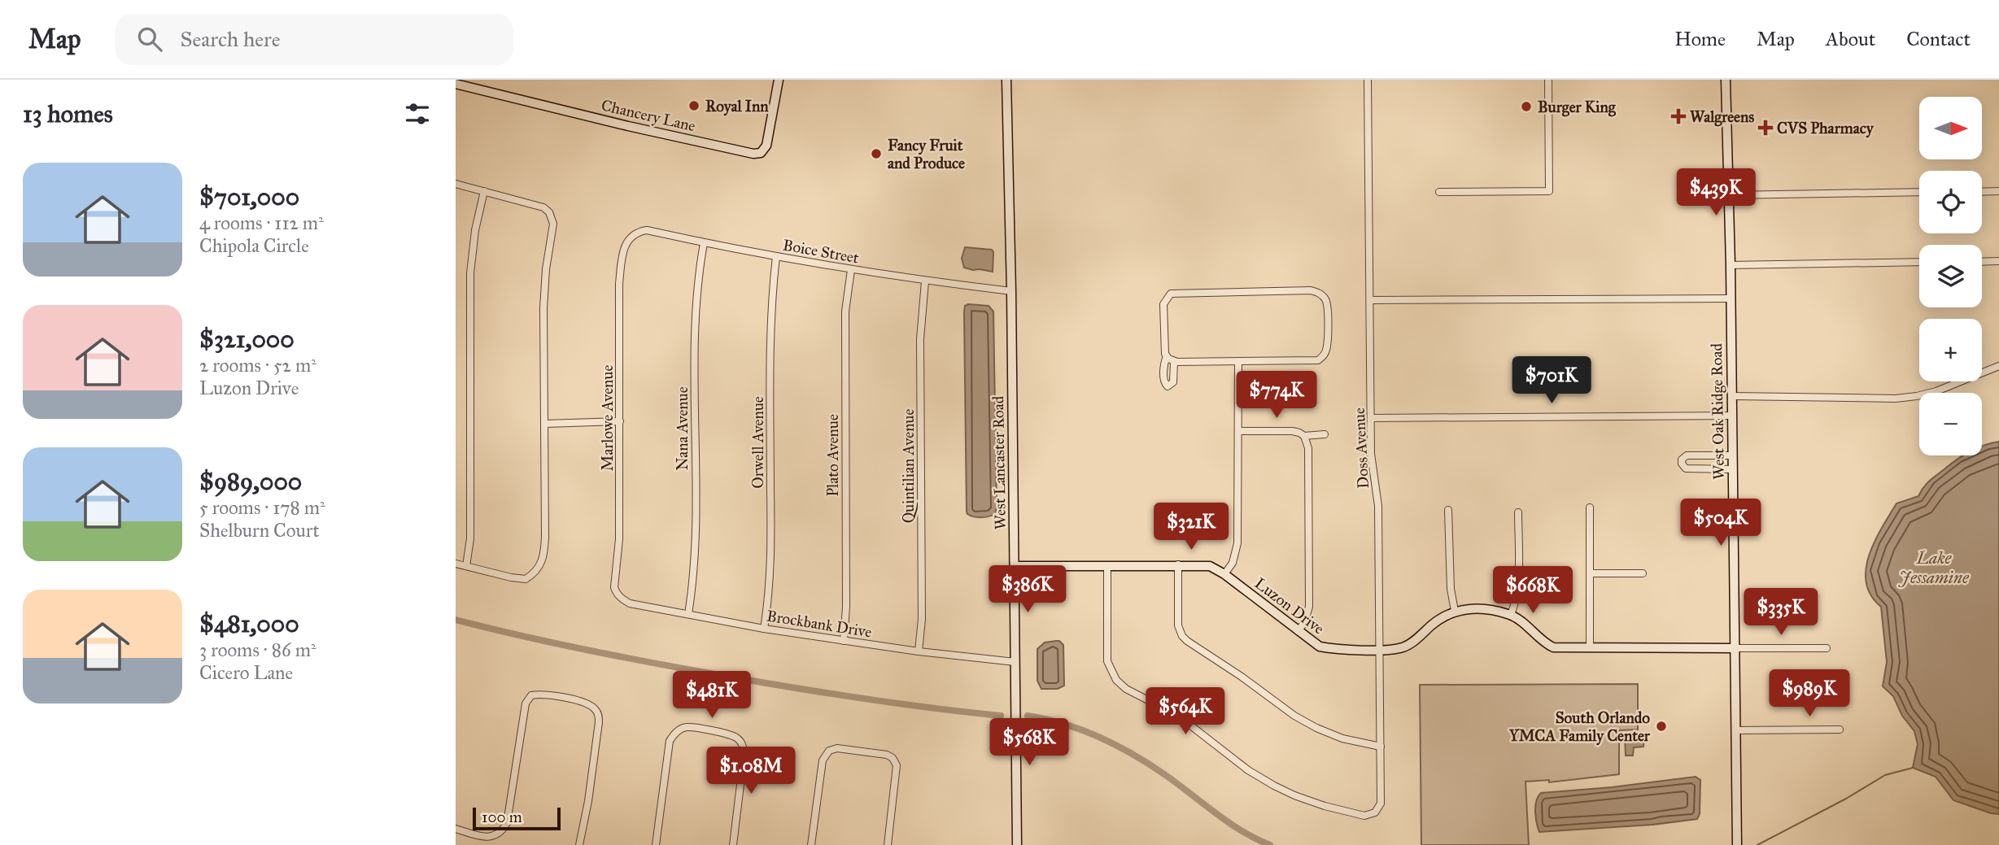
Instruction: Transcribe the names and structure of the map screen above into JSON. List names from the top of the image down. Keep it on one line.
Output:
{"streets":{"street":["Chancery Lane","Boice Street","West Oak Ridge Road","Marlowe Avenue","Nana Avenue","Orwell Avenue","Doss Avenue","Plato Avenue","West Lancaster Road","Quintilian Avenue","Luzon Drive","Brockbank Drive"]},"crossings":[["Boice Street","Marlowe Avenue"],["Boice Street","Nana Avenue"],["Boice Street","Orwell Avenue"],["Boice Street","Plato Avenue"],["Boice Street","West Lancaster Road"],["Boice Street","Quintilian Avenue"],["West Oak Ridge Road","Luzon Drive"],["Marlowe Avenue","Brockbank Drive"],["Nana Avenue","Brockbank Drive"],["Orwell Avenue","Brockbank Drive"],["Doss Avenue","Luzon Drive"],["Plato Avenue","Brockbank Drive"],["West Lancaster Road","Luzon Drive"],["West Lancaster Road","Brockbank Drive"],["Quintilian Avenue","Brockbank Drive"]],"water":["Lake Jessamine"],"places":{"other":["Royal Inn","Burger King","Fancy Fruit and Produce","South Orlando YMCA Family Center"],"health":["Walgreens","CVS Pharmacy"]},"scale_bar":"100 m","north":"right","page":{"header":"Map","search":"Search here","nav":["Home","Map","About","Contact"],"heading":"13 homes","map_buttons":["+","−"],"list":[{"name":"$701,000","note":"4 rooms · 112 m² · Chipola Circle"},{"name":"$321,000","note":"2 rooms · 52 m² · Luzon Drive"},{"name":"$989,000","note":"5 rooms · 178 m² · Shelburn Court"},{"name":"$481,000","note":"3 rooms · 86 m² · Cicero Lane"}],"price":["$439K","$701K","$774K","$504K","$321K","$386K","$668K","$335K","$989K","$481K","$564K","$568K","$1.08M"],"scale":"100 m"}}
